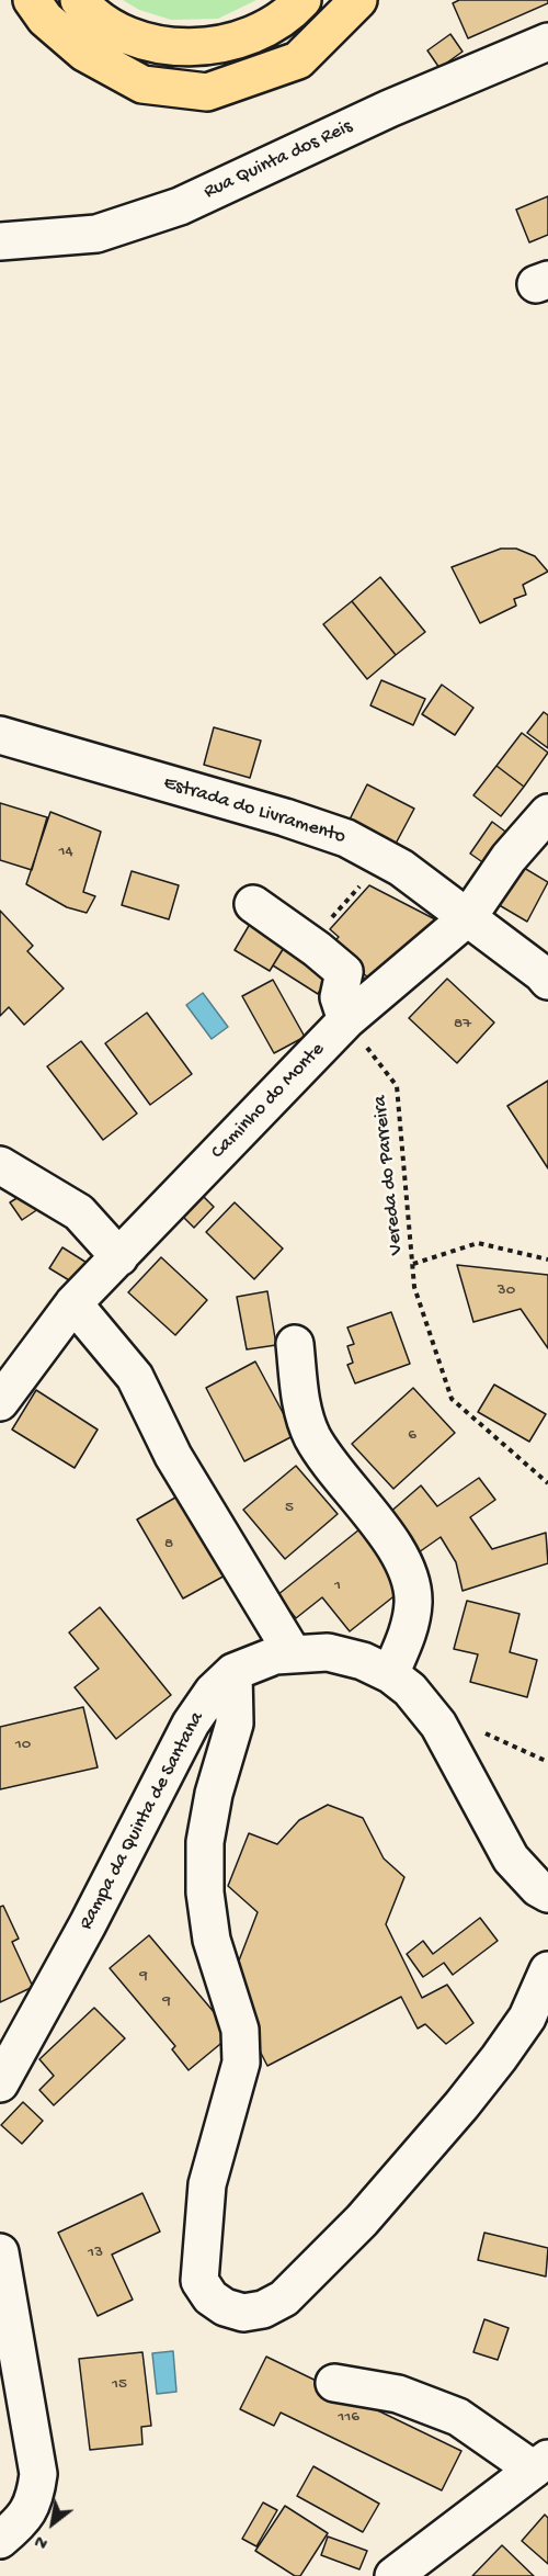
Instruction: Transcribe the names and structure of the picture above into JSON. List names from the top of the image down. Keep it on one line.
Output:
{"streets":{"street":["Rua Quinta dos Reis","Estrada do Livramento","Caminho do Monte","Rampa da Quinta de Santana"],"path":["Vereda do Parreira"]},"crossings":[["Estrada do Livramento","Caminho do Monte"],["Caminho do Monte","Vereda do Parreira"]],"house_numbers":["14","87","30","6","5","8","1","10","9","9","13","15","116"],"north":"bottom left"}
